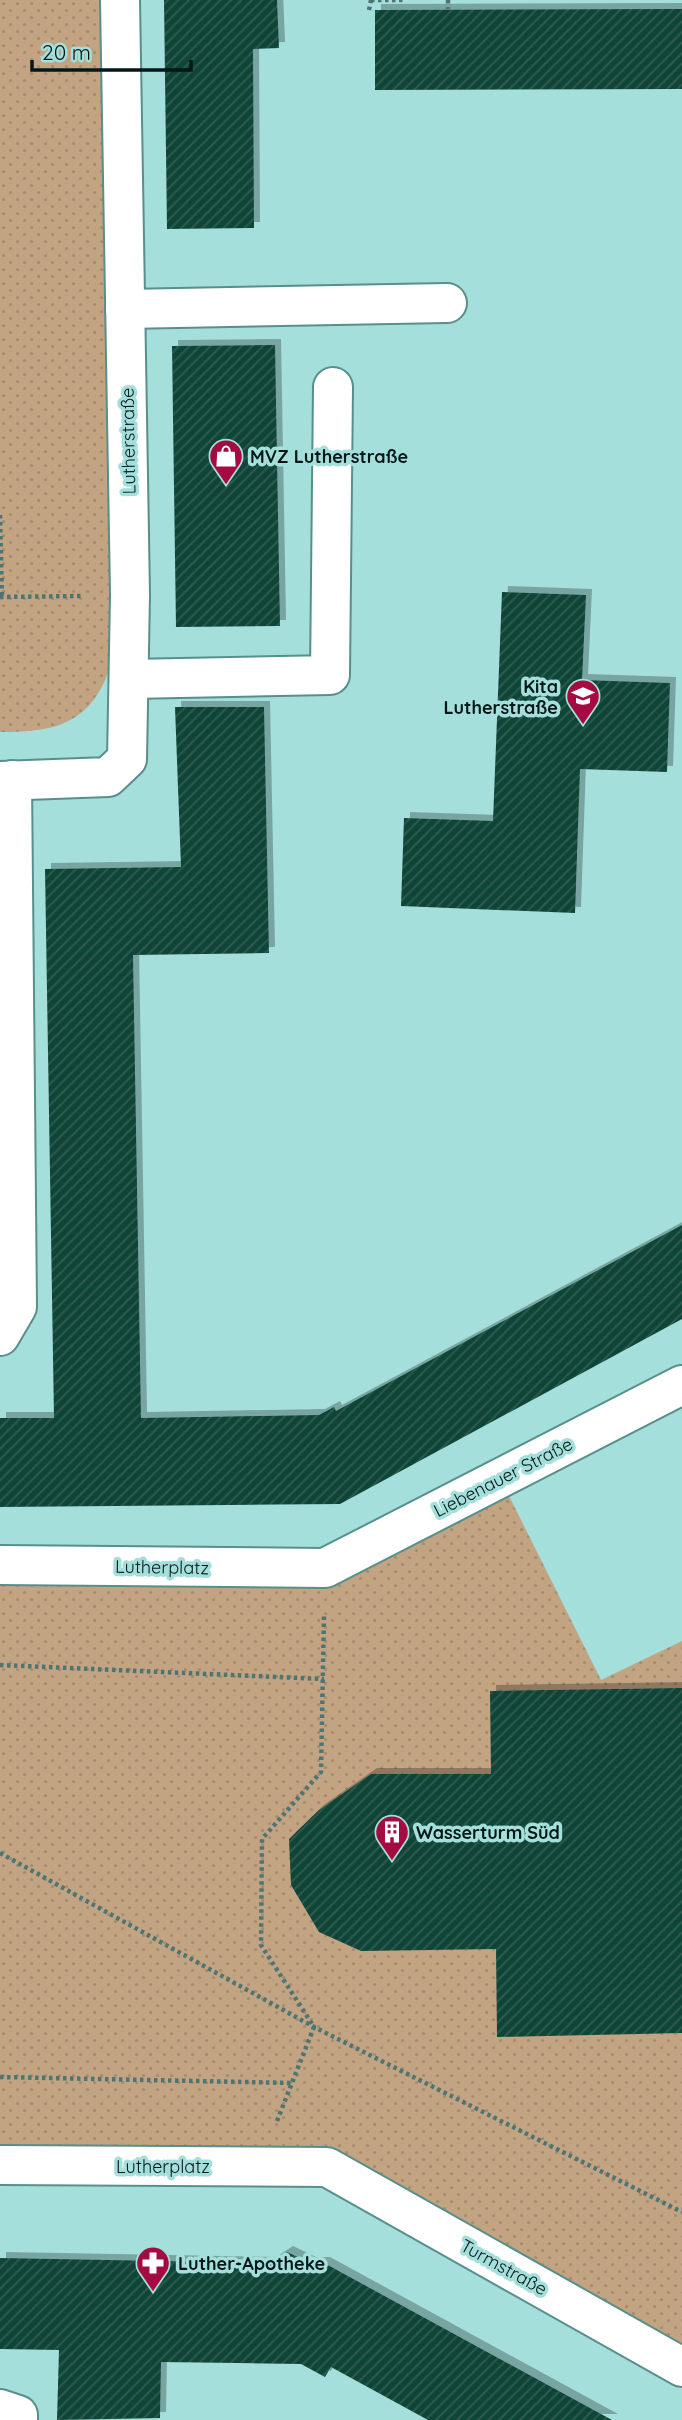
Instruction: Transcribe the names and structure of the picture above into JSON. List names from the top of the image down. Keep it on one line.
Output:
{"streets":{"street":["Lutherstraße","Liebenauer Straße","Lutherplatz","Turmstraße"]},"crossings":[["Liebenauer Straße","Lutherplatz"],["Lutherplatz","Turmstraße"]],"places":{"shop":["MVZ Lutherstraße"],"school or university":["Kita Lutherstraße"],"building":["Wasserturm Süd"],"pharmacy":["Luther-Apotheke"]},"scale_bar":"20 m"}
